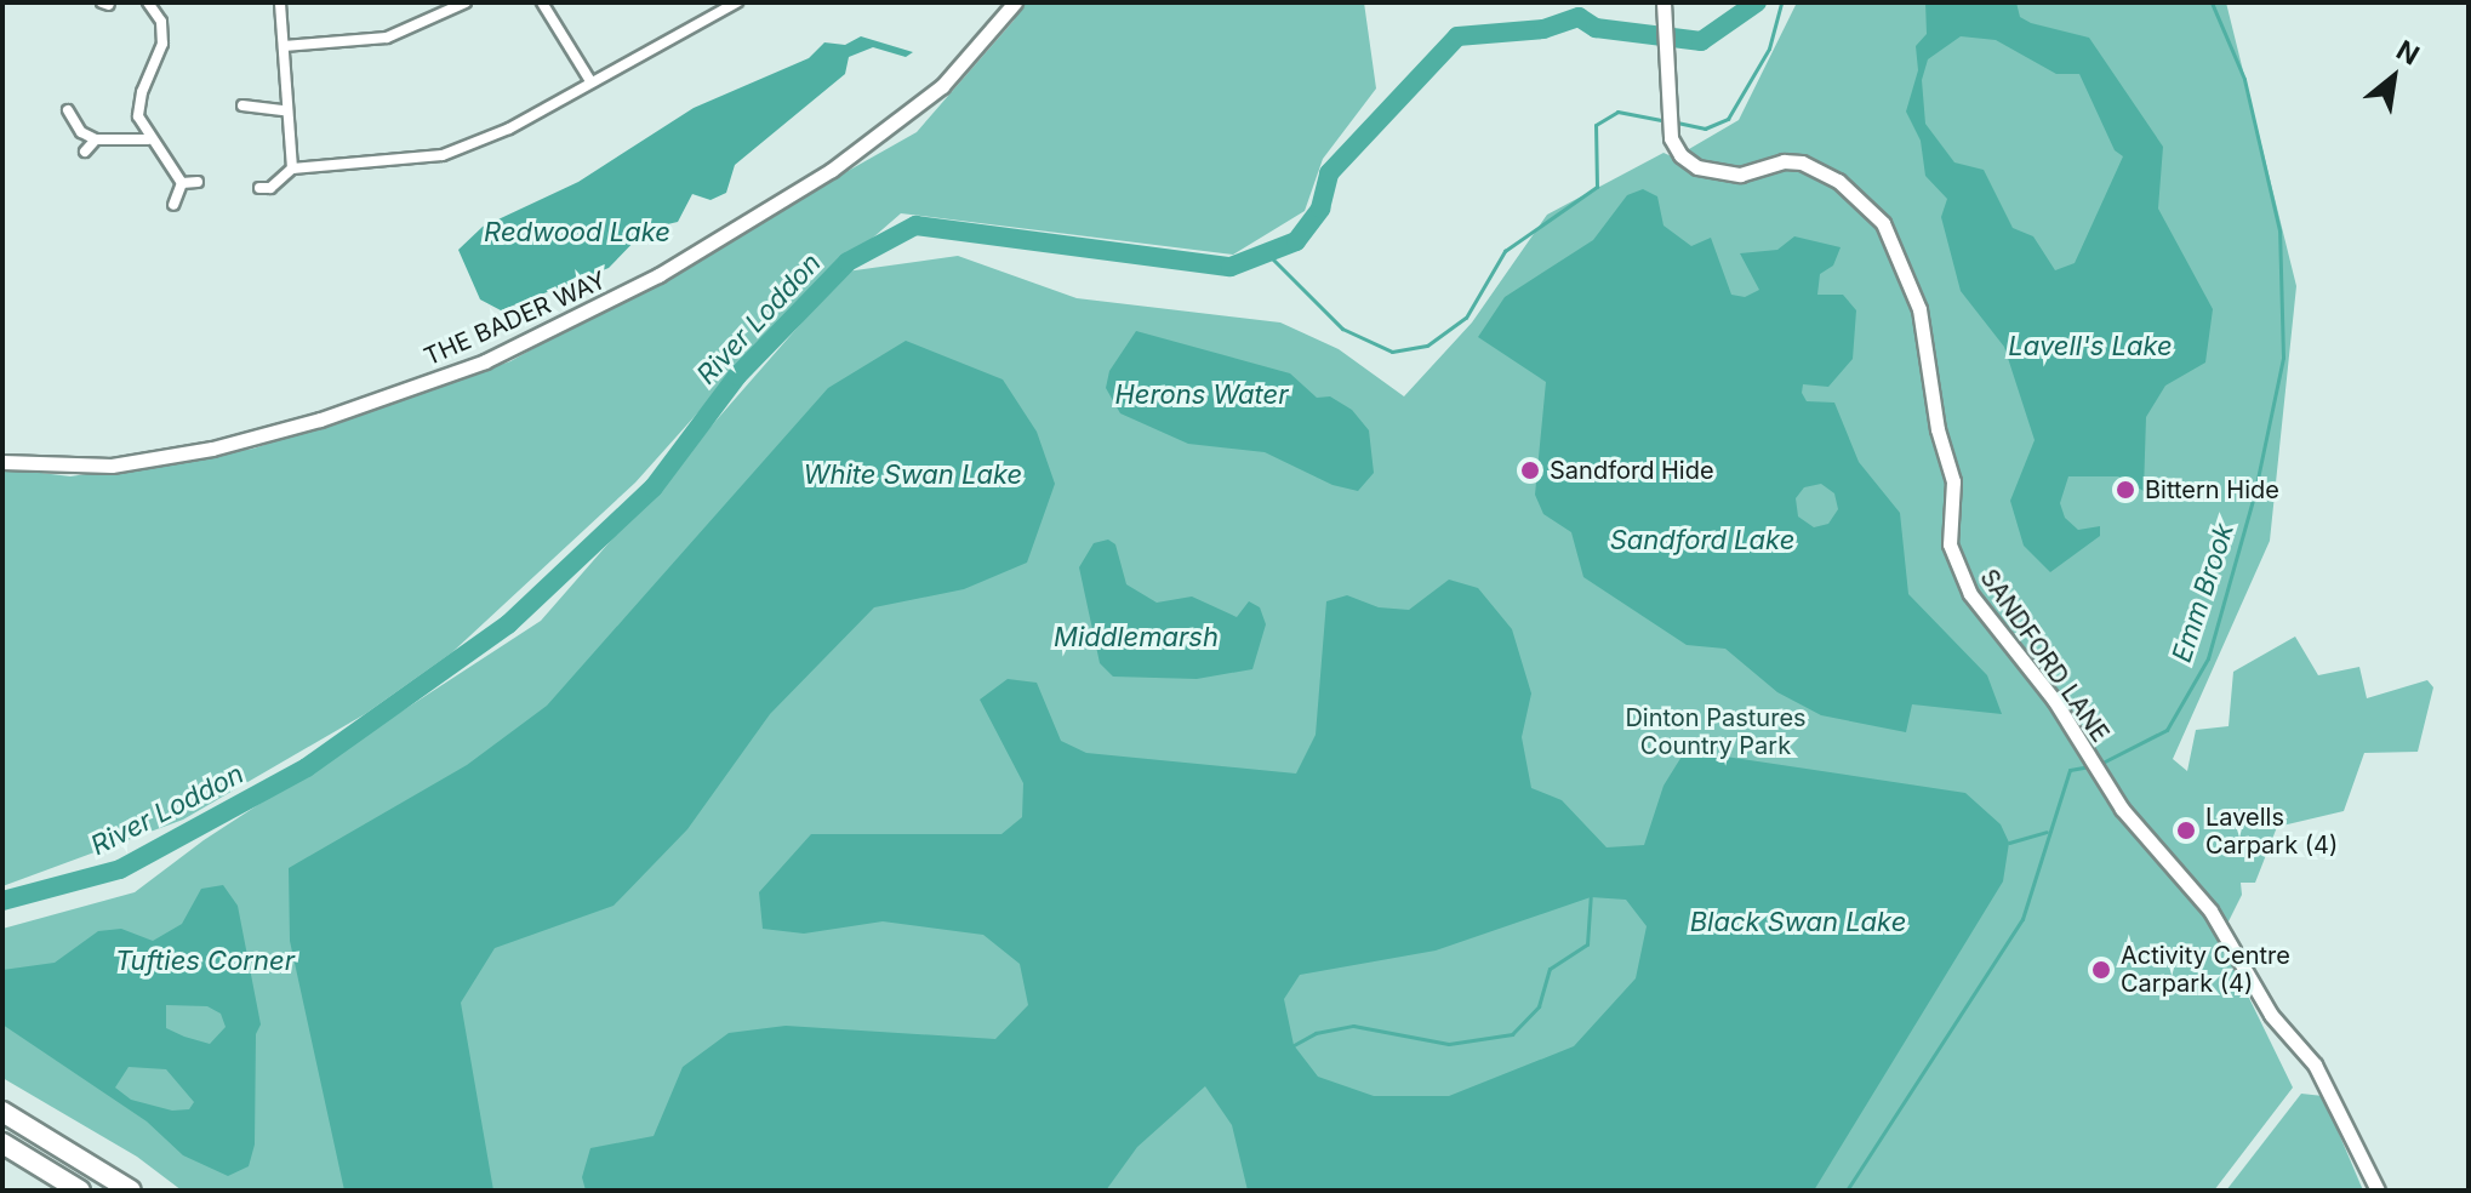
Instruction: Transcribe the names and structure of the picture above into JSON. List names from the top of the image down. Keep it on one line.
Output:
{"streets":{"street":["THE BADER WAY","SANDFORD LANE"]},"water":["Redwood Lake","River Loddon","Lavell's Lake","Herons Water","White Swan Lake","Sandford Lake","Emm Brook","Middlemarsh","Black Swan Lake","Tufties Corner"],"parks":["Dinton Pastures Country Park"],"places":["Sandford Hide","Bittern Hide","Lavells Carpark (4)","Activity Centre Carpark (4)"],"north":"top right"}
